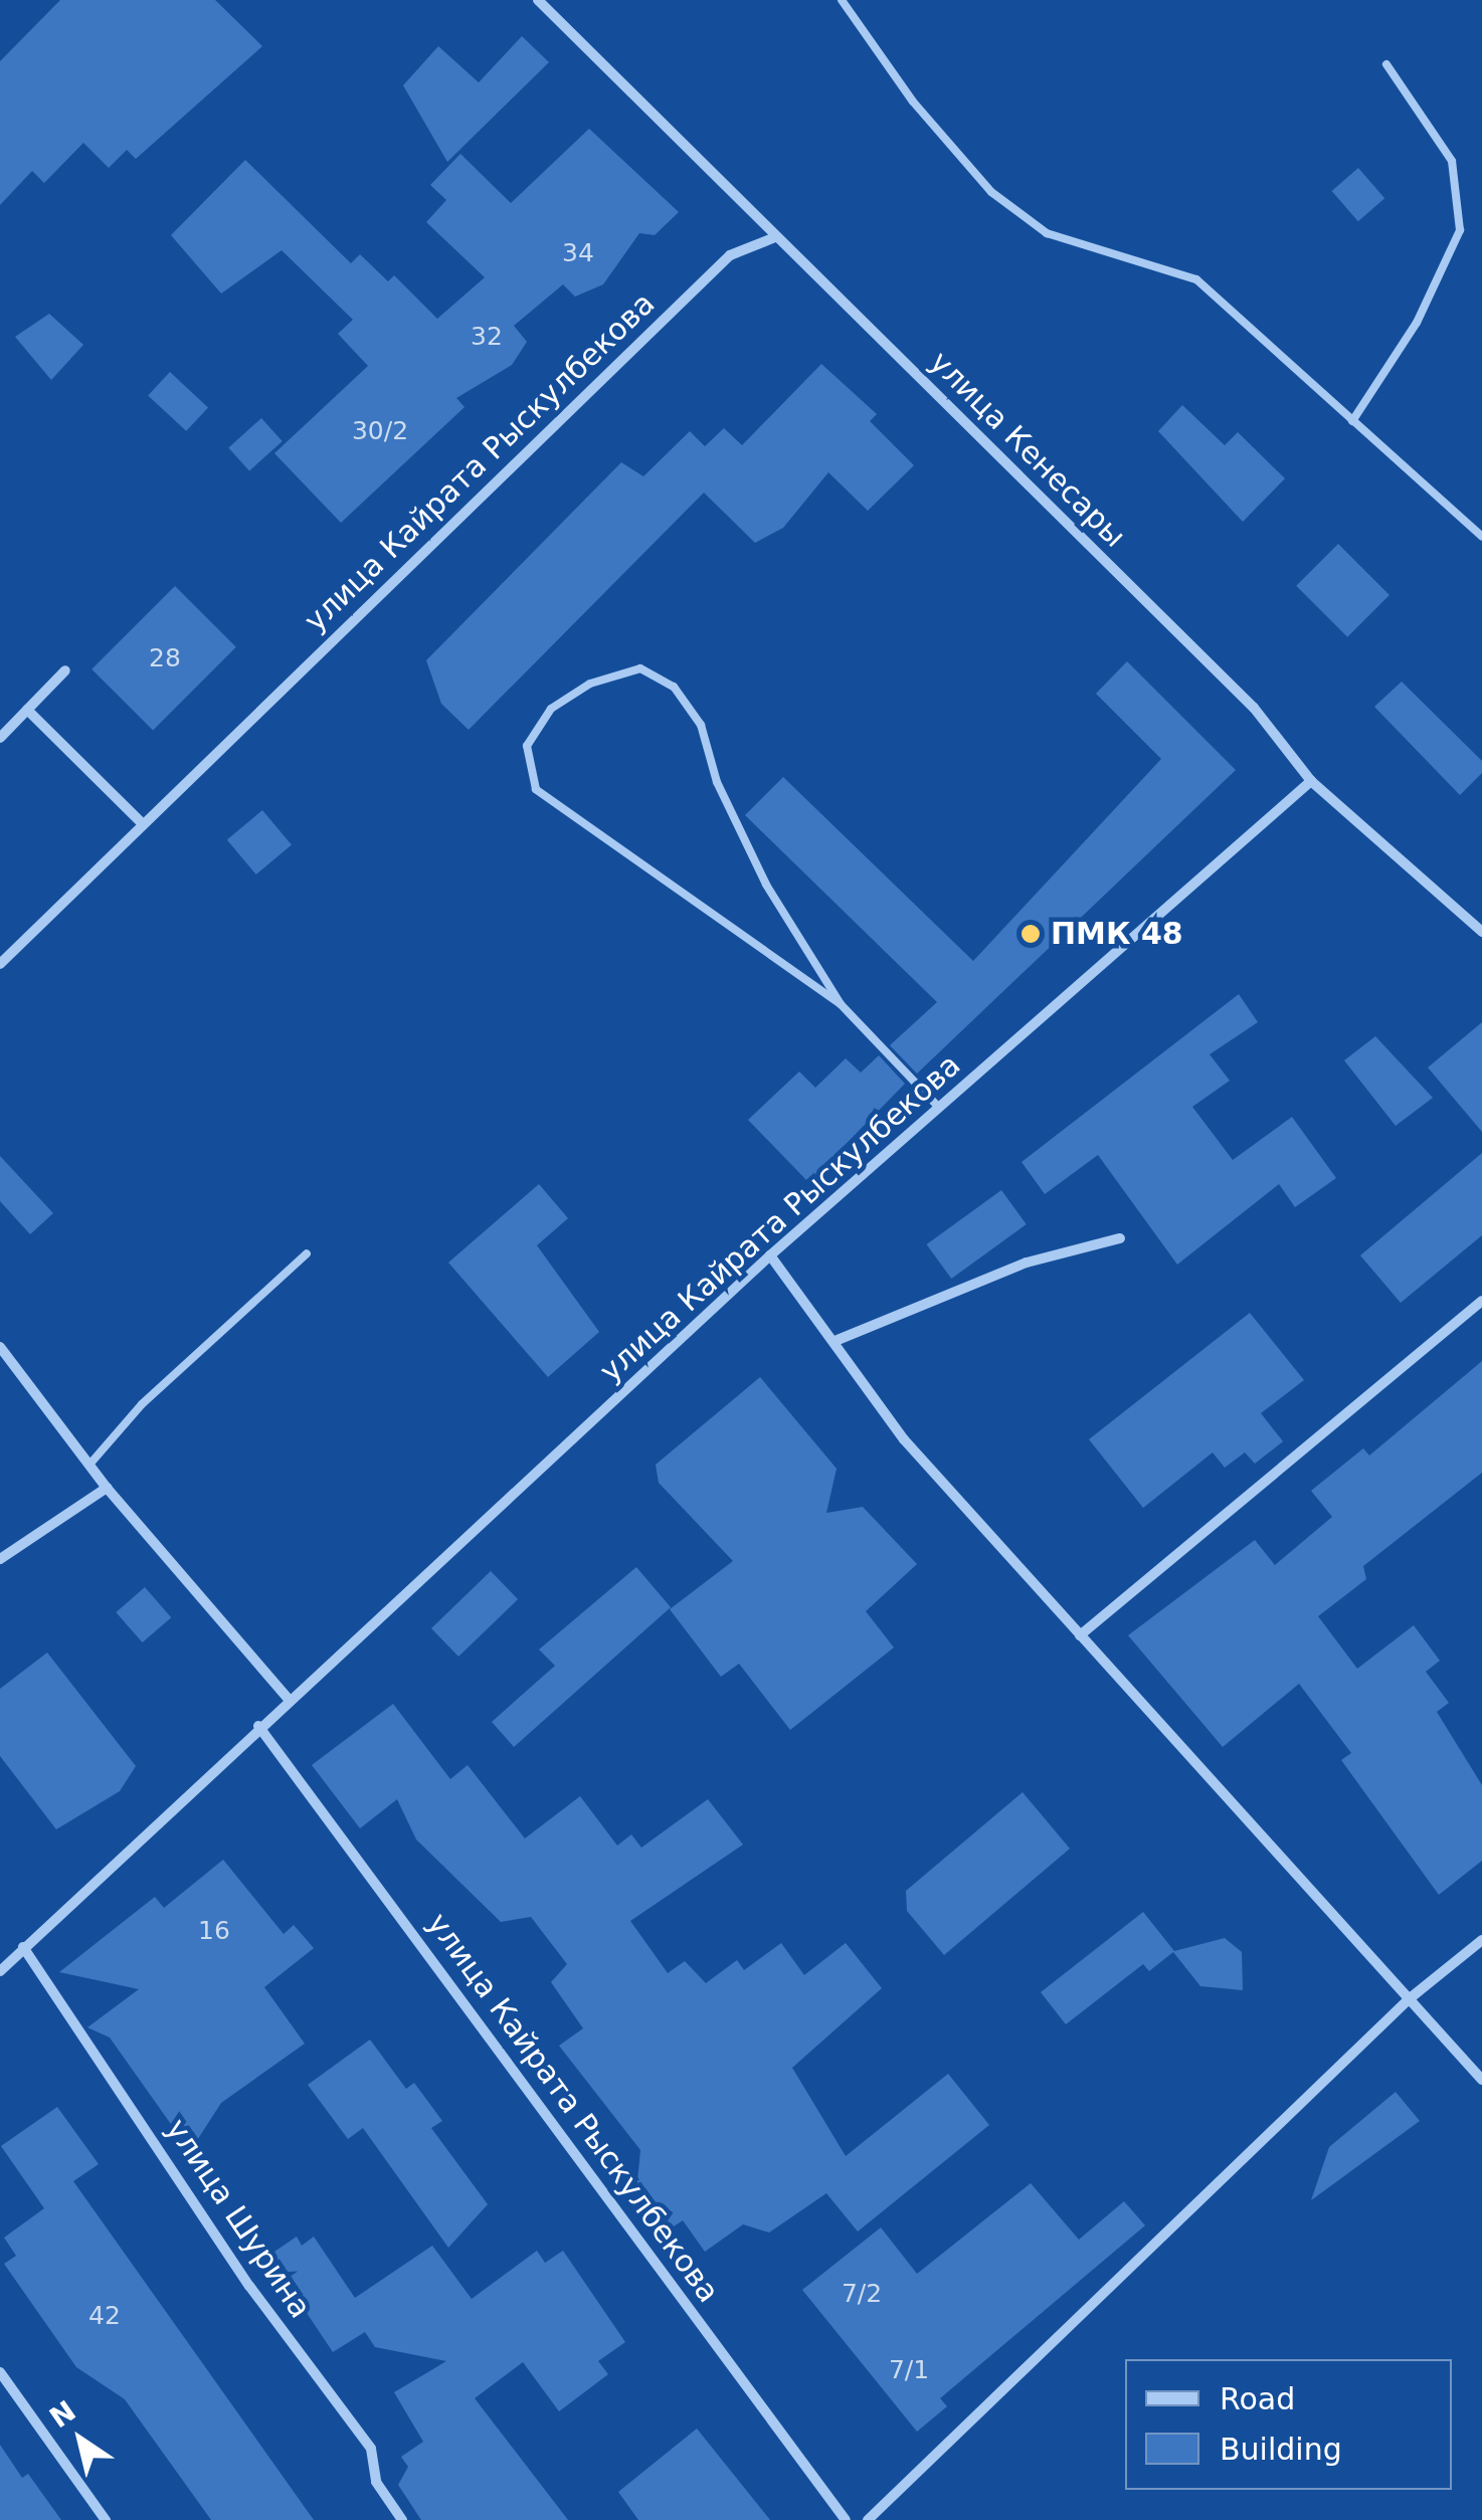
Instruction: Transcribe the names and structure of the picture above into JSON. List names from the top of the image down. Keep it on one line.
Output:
{"streets":{"street":["улица Кенесары","улица Кайрата Рыскулбекова","улица Шурина"]},"crossings":[["улица Кенесары","улица Кайрата Рыскулбекова"],["улица Кайрата Рыскулбекова","улица Шурина"]],"places":["ПМК 48"],"house_numbers":["34","32","30/2","28","16","7/2","42","7/1"],"legend":["Road","Building"],"north":"top left"}
